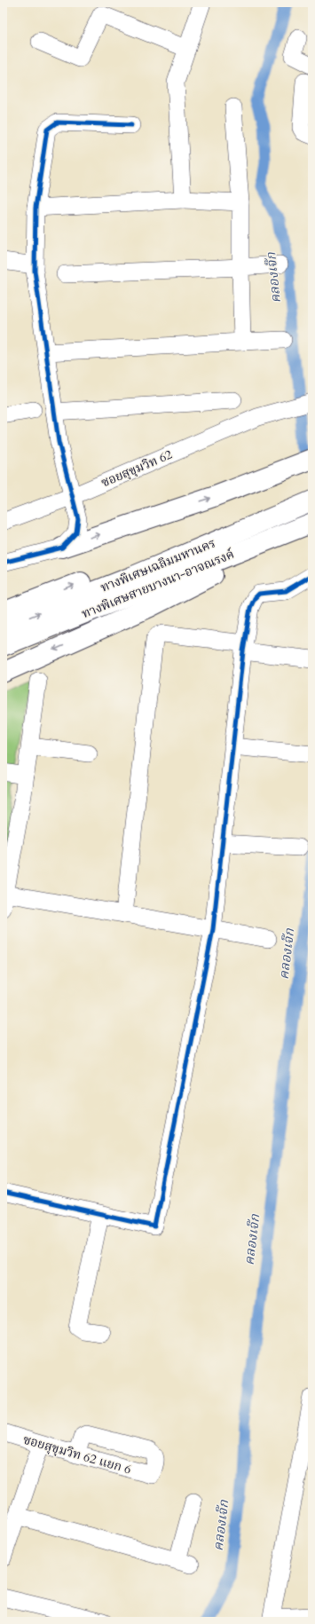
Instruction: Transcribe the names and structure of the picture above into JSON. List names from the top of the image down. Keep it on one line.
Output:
{"streets":{"highway":["ทางพิเศษเฉลิมมหานคร","ทางพิเศษสายบางนา-อาจณรงค์"],"street":["ซอยสุขุมวิท 62","ซอยสุขุมวิท 62 แยก 6"]},"water":["คลองเจ๊ก"]}
